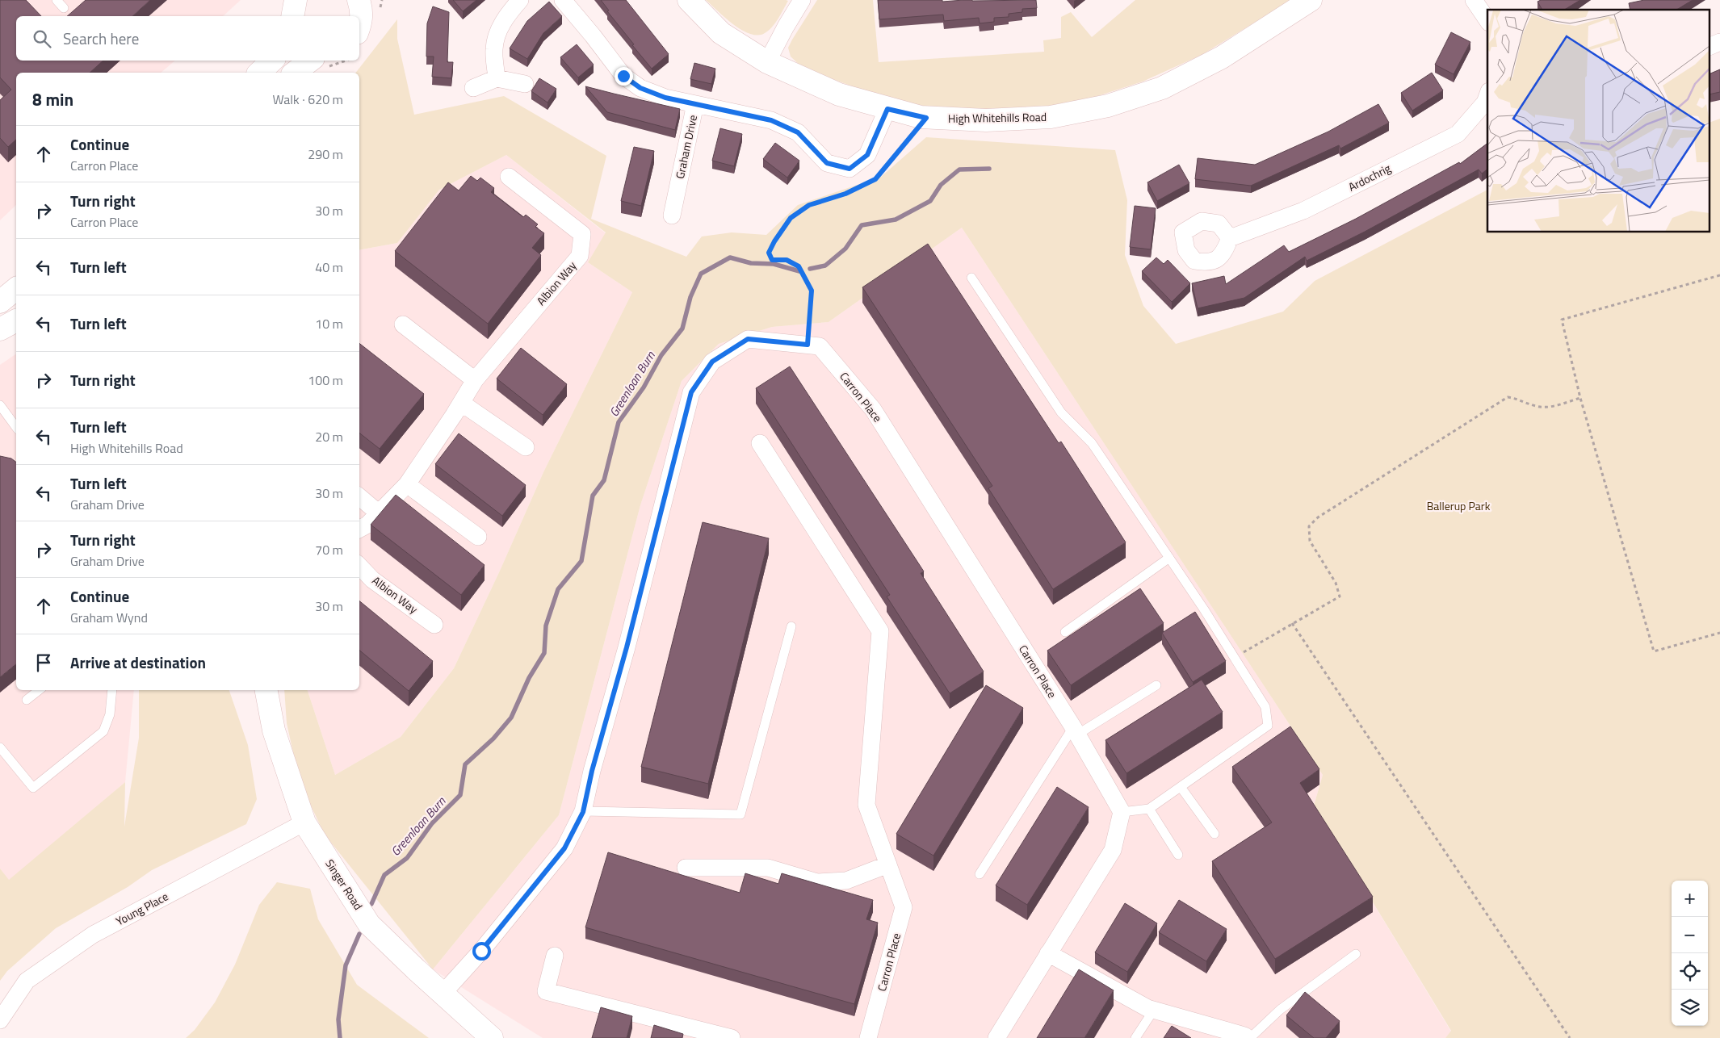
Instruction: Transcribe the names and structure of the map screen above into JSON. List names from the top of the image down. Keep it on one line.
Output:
{"streets":{"street":["High Whitehills Road","Graham Drive","Ardochrig","Albion Way","Carron Place","Singer Road","Young Place"]},"crossings":[["High Whitehills Road","Graham Drive"],["Carron Place","Singer Road"],["Singer Road","Young Place"]],"water":["Greenloan Burn"],"parks":["Ballerup Park"],"page":{"search":"Search here","heading":["8 min","Walk · 620 m"],"list":[["Continue","Carron Place","290 m"],["Turn right","Carron Place","30 m"],["Turn left","40 m"],["Turn left","10 m"],["Turn right","100 m"],["Turn left","High Whitehills Road","20 m"],["Turn left","Graham Drive","30 m"],["Turn right","Graham Drive","70 m"],["Continue","Graham Wynd","30 m"],"Arrive at destination"],"map_buttons":["+","−"]}}
